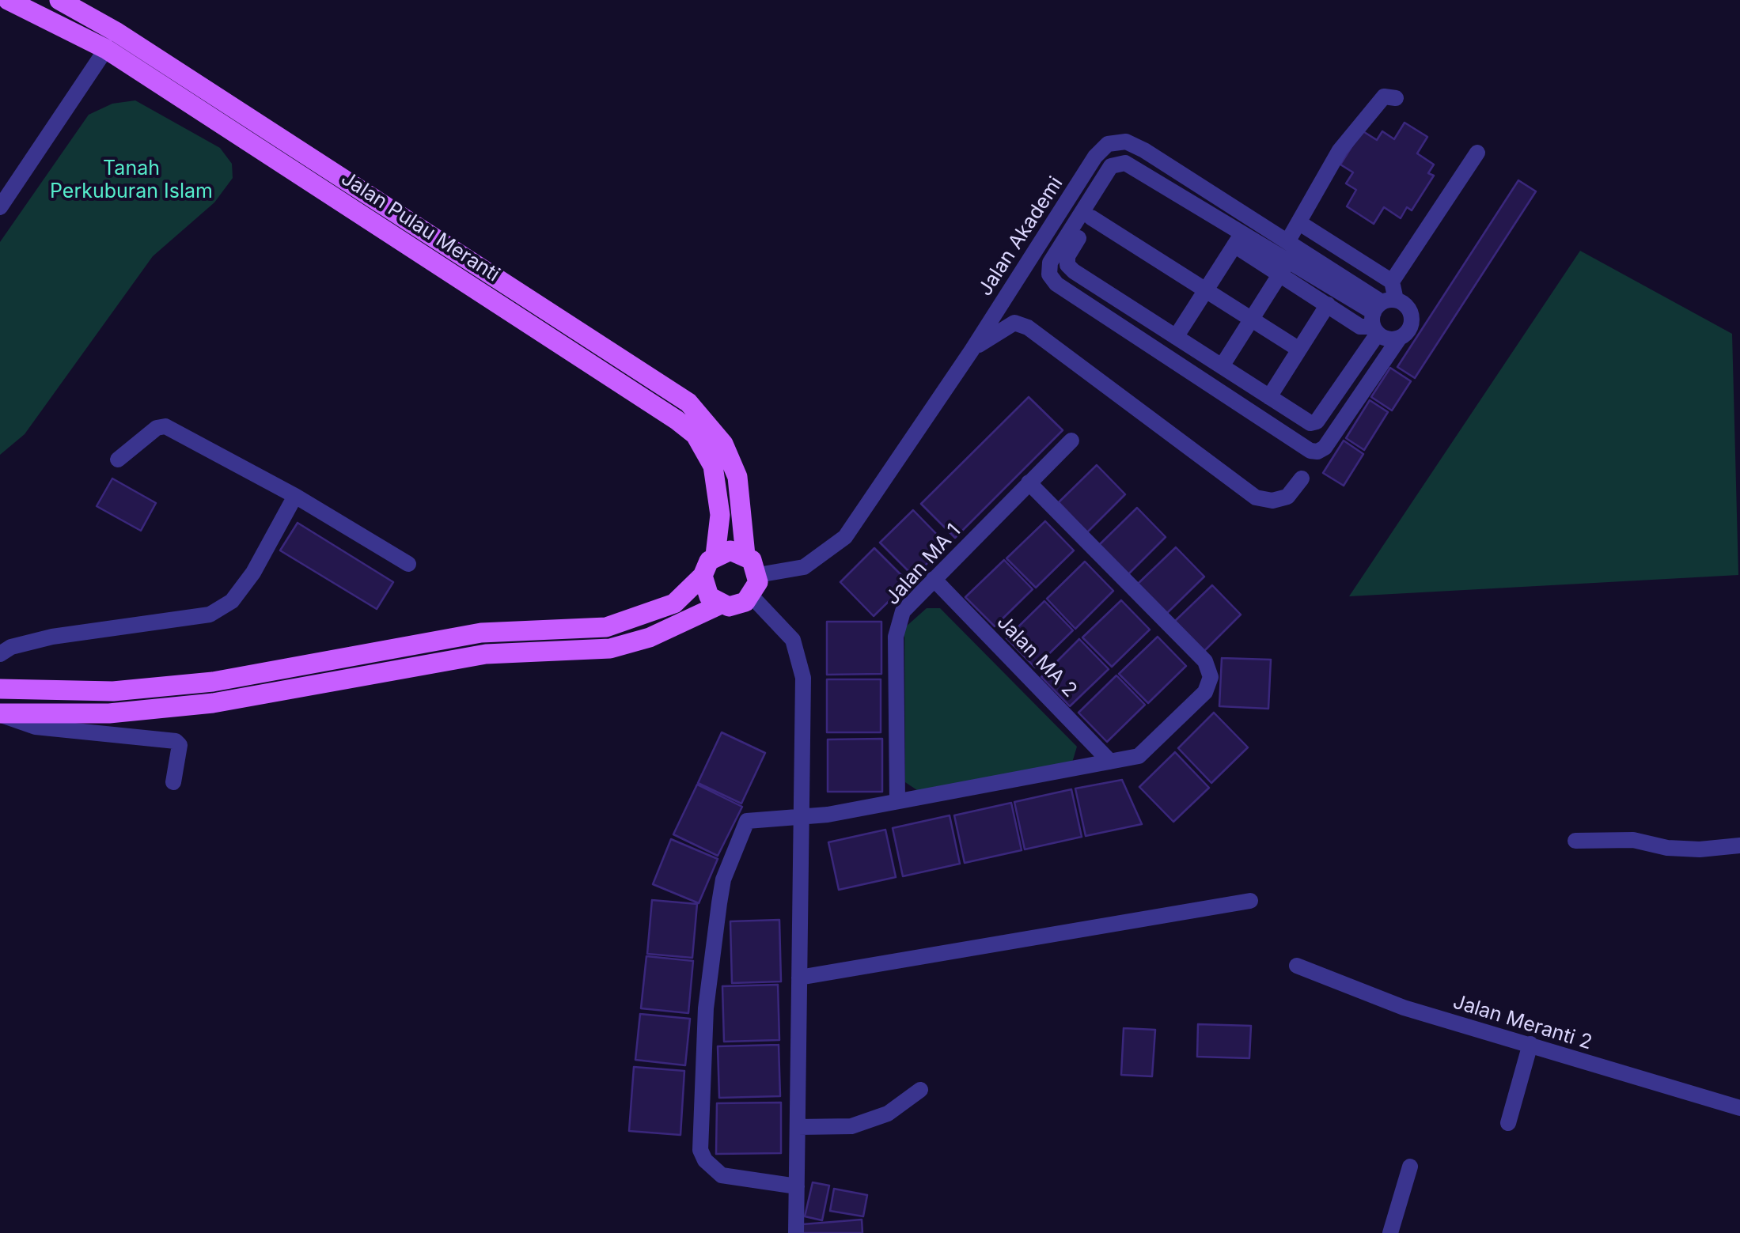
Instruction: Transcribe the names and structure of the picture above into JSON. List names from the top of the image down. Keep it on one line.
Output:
{"streets":{"main road":["Jalan Pulau Meranti"],"street":["Jalan Akademi","Jalan MA 1","Jalan MA 2","Jalan Meranti 2"]},"crossings":[["Jalan Pulau Meranti","Jalan Akademi"],["Jalan MA 1","Jalan MA 2"]],"parks":["Tanah Perkuburan Islam"]}
